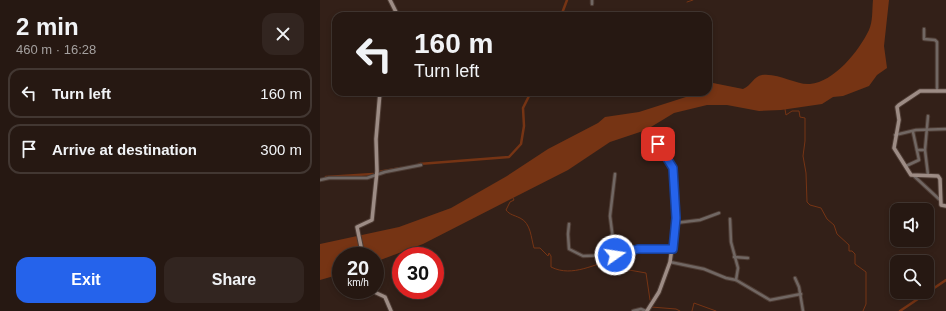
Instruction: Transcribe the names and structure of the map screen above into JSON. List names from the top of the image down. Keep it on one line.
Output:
{"page":{"heading":["2 min","460 m · 16:28"],"turn":["160 m","Turn left"],"list":[{"name":"Turn left","value":"160 m"},{"name":"Arrive at destination","value":"300 m"}],"speed":"20 km/h","limit":"30","buttons":["Exit","Share"]}}
